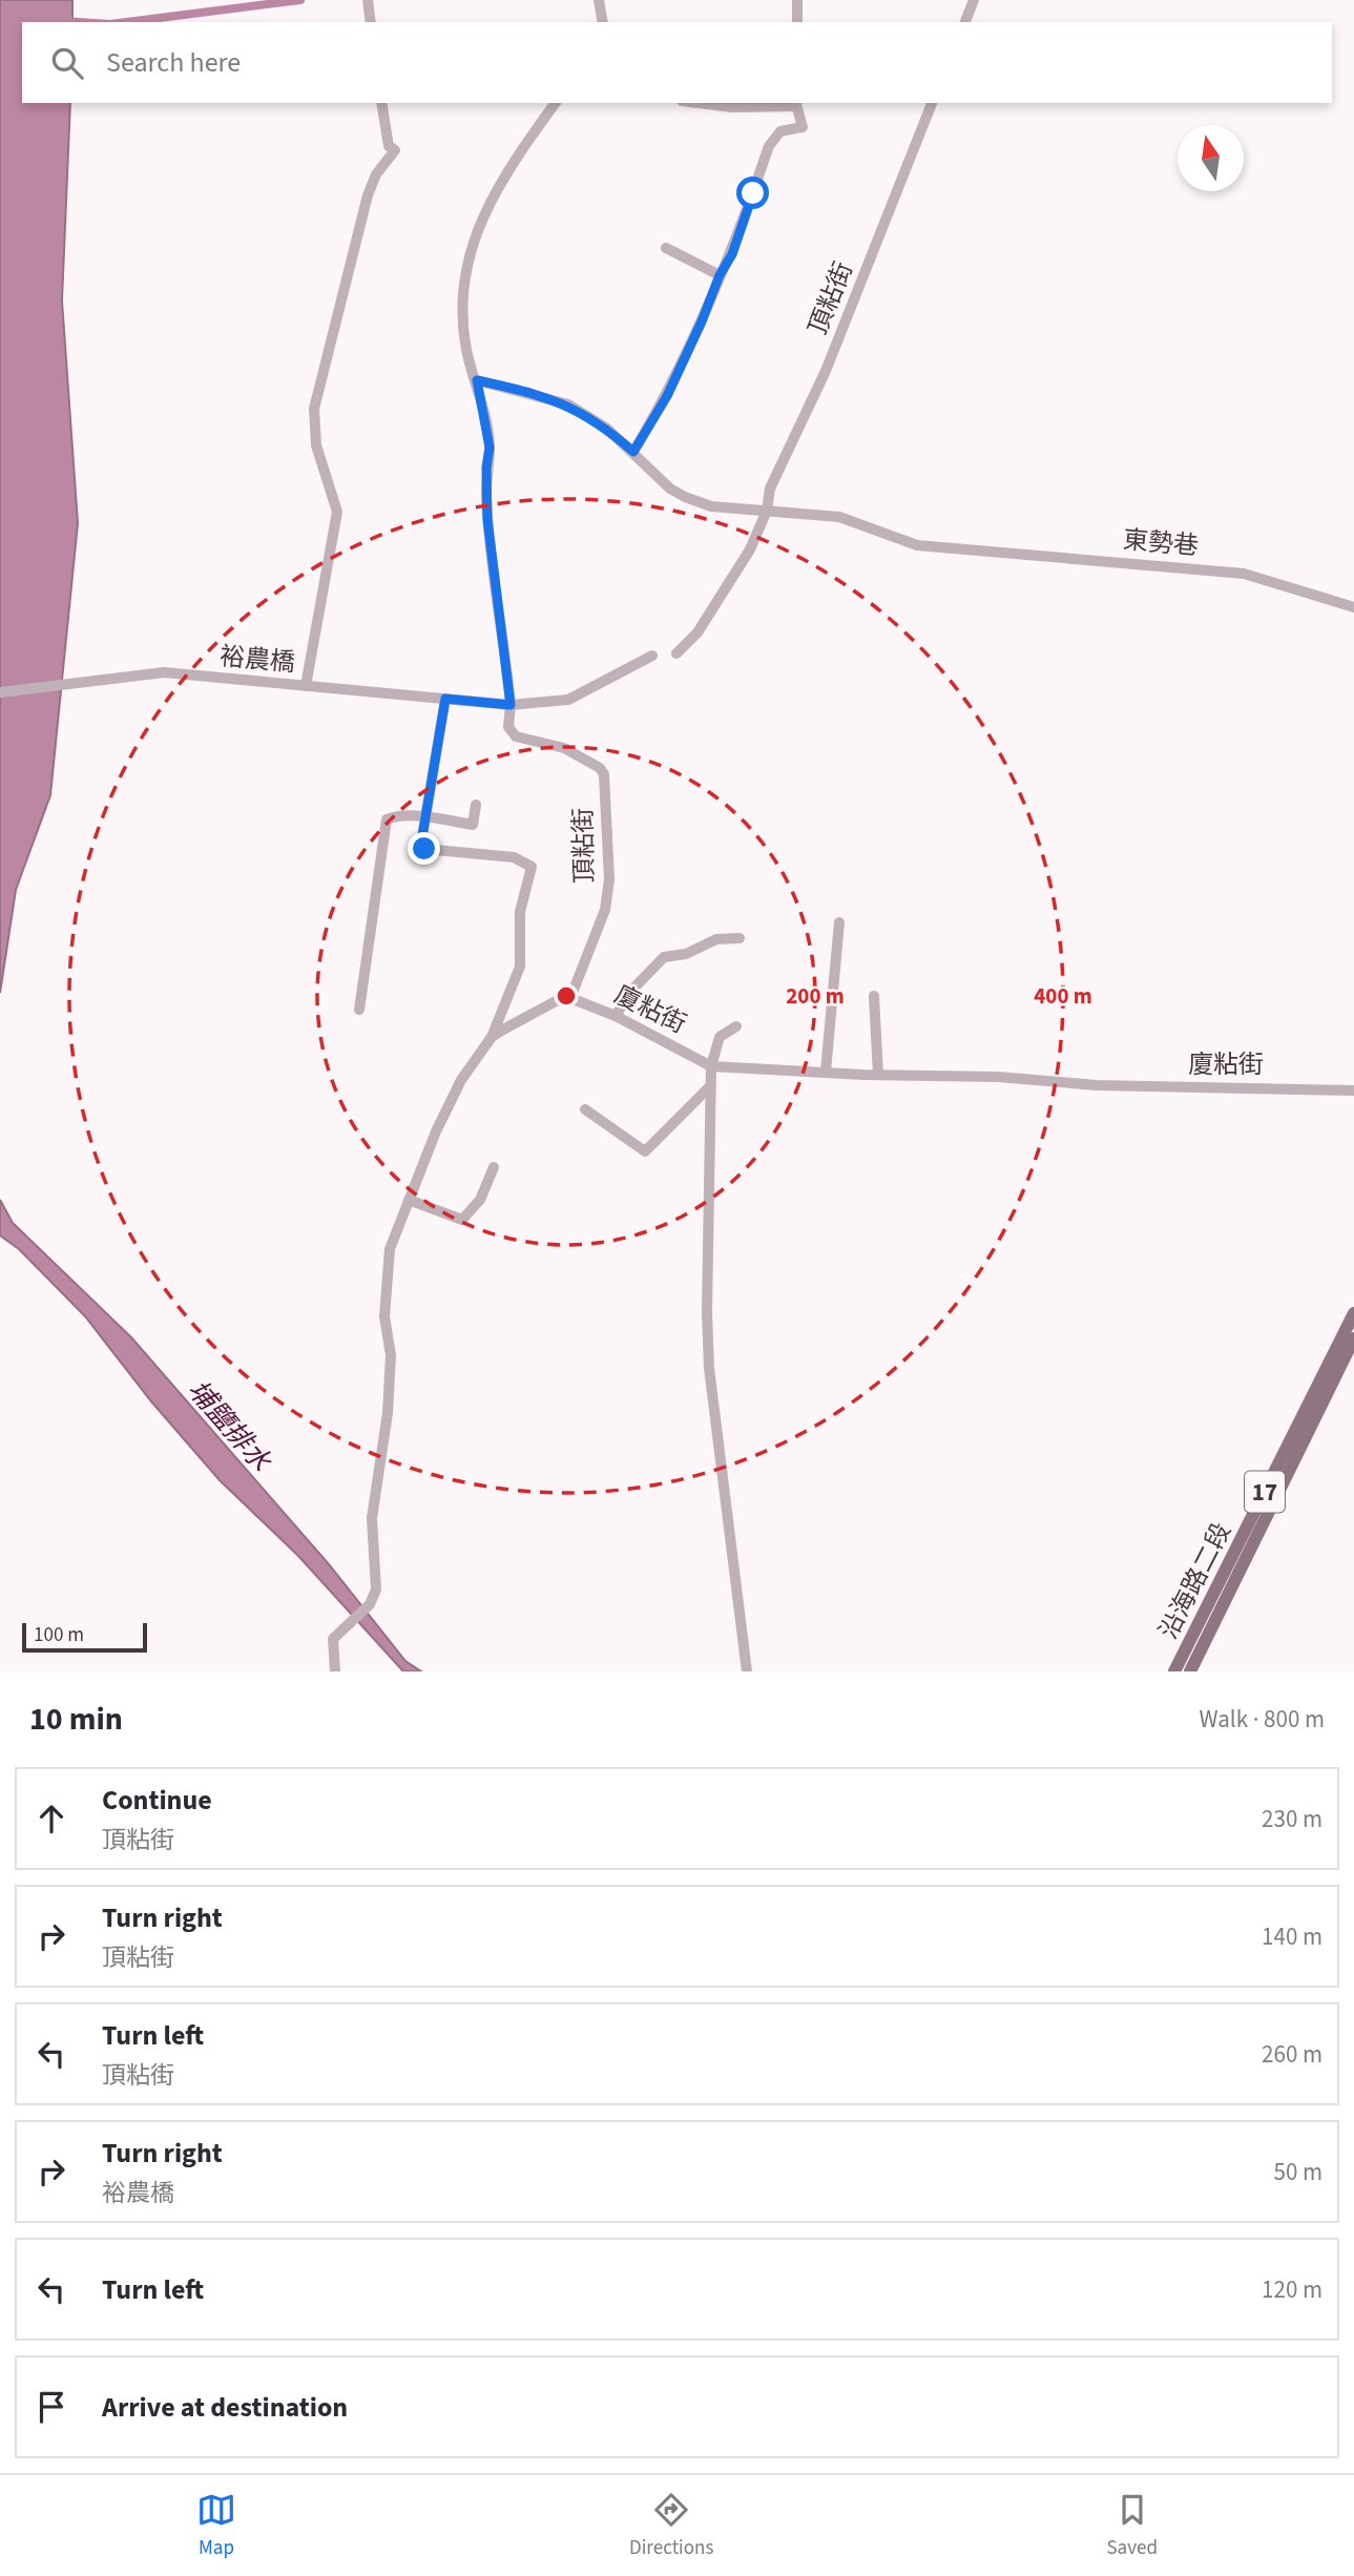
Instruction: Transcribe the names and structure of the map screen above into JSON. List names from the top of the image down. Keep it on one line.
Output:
{"streets":{"main road":["17","沿海路二段"],"street":["頂粘街","東勢巷","裕農橋","廈粘街"]},"crossings":[["頂粘街","東勢巷"],["頂粘街","裕農橋"],["頂粘街","廈粘街"]],"water":["埔鹽排水"],"scale_bar":"100 m","north":"top","page":{"search":"Search here","scale":"100 m","heading":["10 min","Walk · 800 m"],"list":[["Continue","頂粘街","230 m"],["Turn right","頂粘街","140 m"],["Turn left","頂粘街","260 m"],["Turn right","裕農橋","50 m"],["Turn left","120 m"],"Arrive at destination"],"nav":["Map","Directions","Saved"]},"rings":["200 m","400 m"]}
